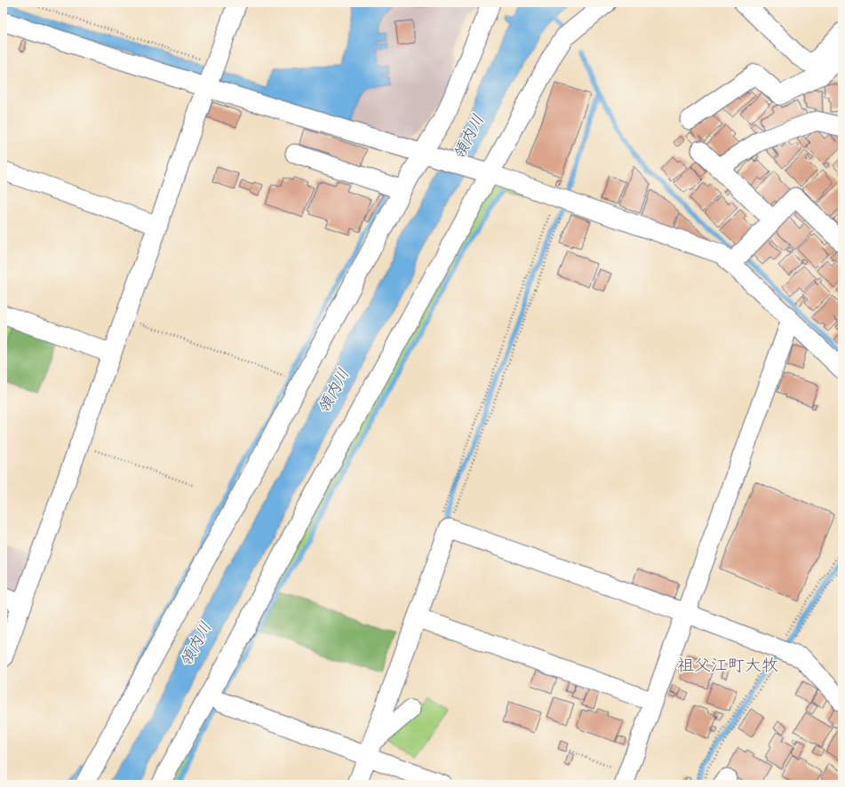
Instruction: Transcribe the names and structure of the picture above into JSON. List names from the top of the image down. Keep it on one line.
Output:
{"districts":["祖父江町大牧"],"water":["領内川"]}
